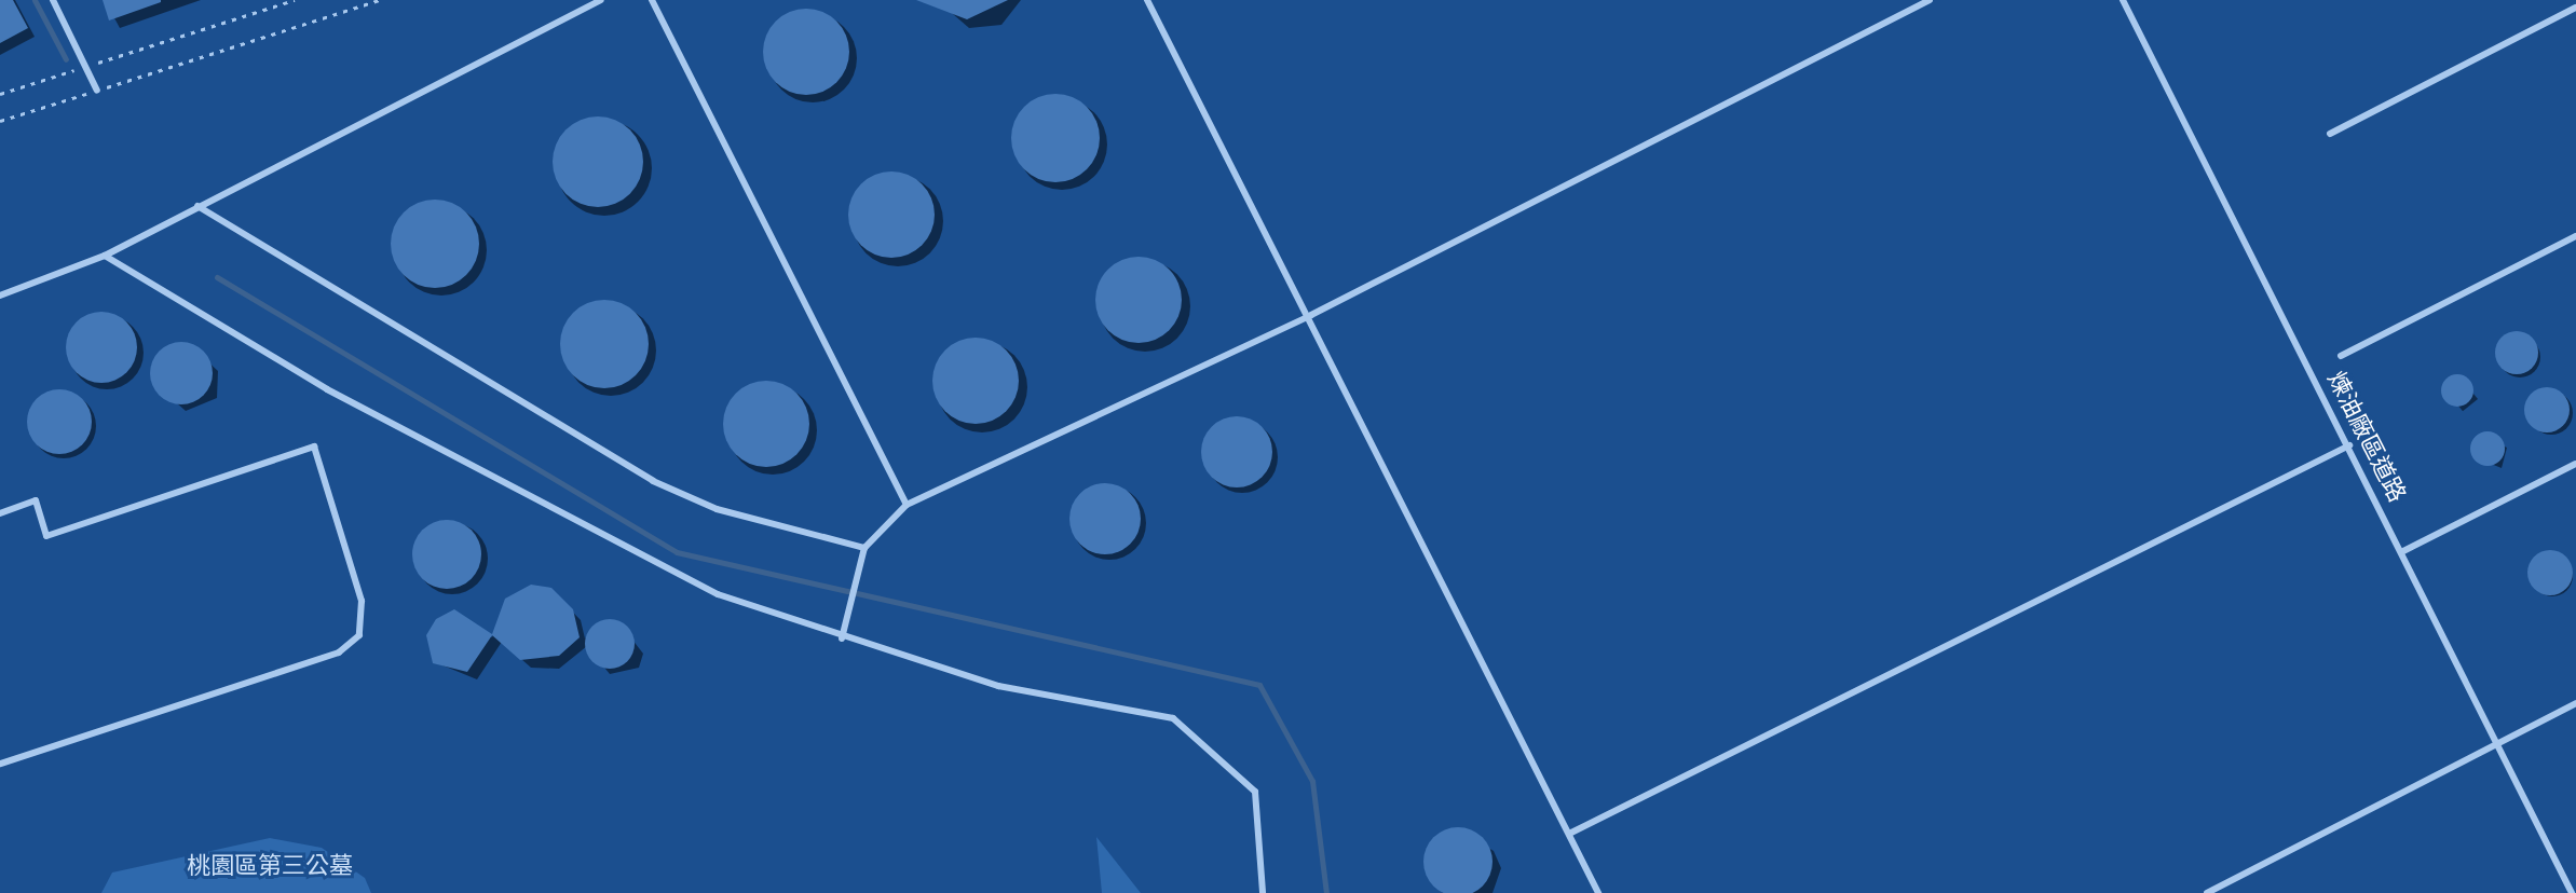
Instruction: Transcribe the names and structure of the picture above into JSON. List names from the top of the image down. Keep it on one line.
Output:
{"streets":{"lane":["煉油廠區道路"]},"parks":["桃園區第三公墓"]}
